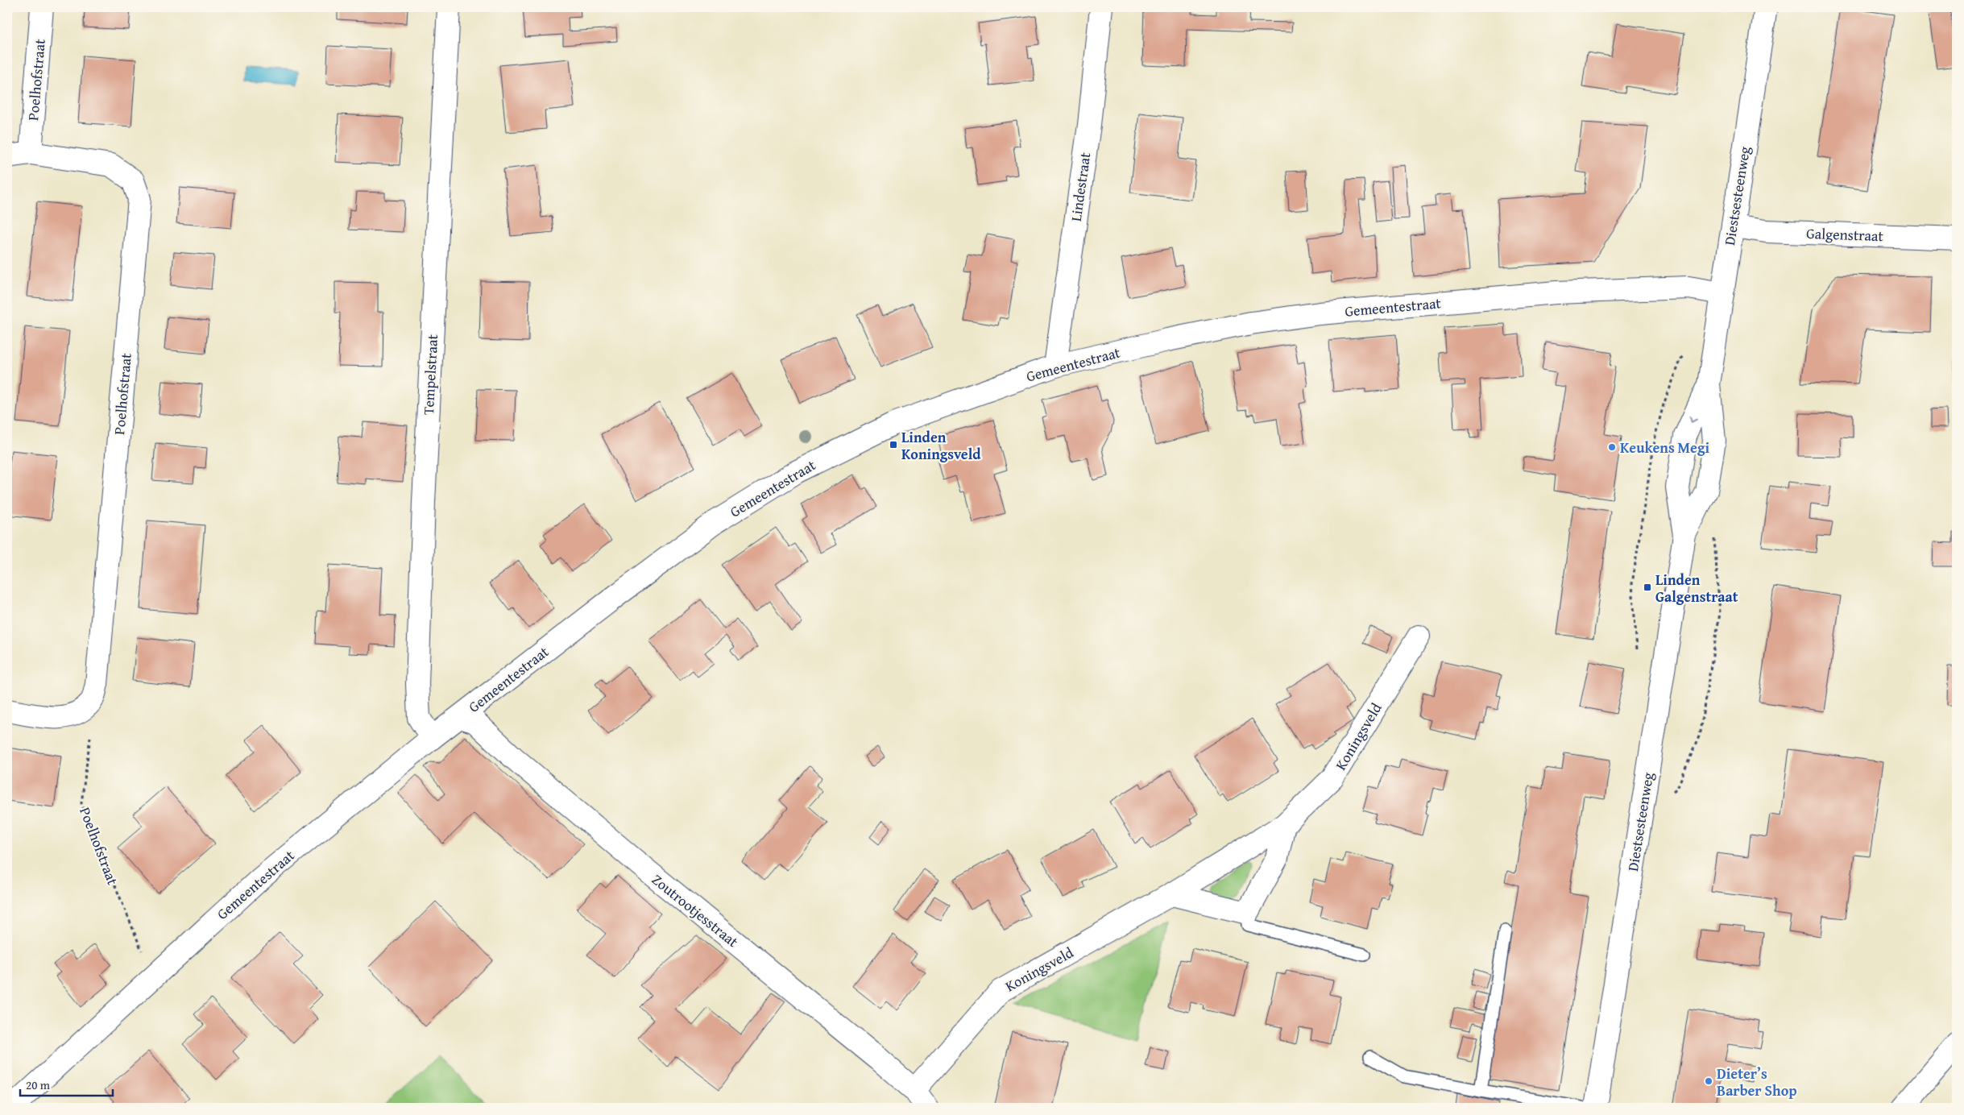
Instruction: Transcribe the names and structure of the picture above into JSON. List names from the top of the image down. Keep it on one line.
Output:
{"streets":{"street":["Poelhofstraat","Lindestraat","Diestsesteenweg","Galgenstraat","Gemeentestraat","Tempelstraat","Koningsveld","Zoutrootjesstraat"]},"crossings":[["Poelhofstraat","Gemeentestraat"],["Lindestraat","Gemeentestraat"],["Diestsesteenweg","Galgenstraat"],["Diestsesteenweg","Gemeentestraat"],["Gemeentestraat","Tempelstraat"],["Gemeentestraat","Zoutrootjesstraat"],["Koningsveld","Zoutrootjesstraat"]],"places":{"transit":["Linden Koningsveld","Linden Galgenstraat"],"other":["Keukens Megi","Dieter’s Barber Shop"]},"scale_bar":"20 m"}
